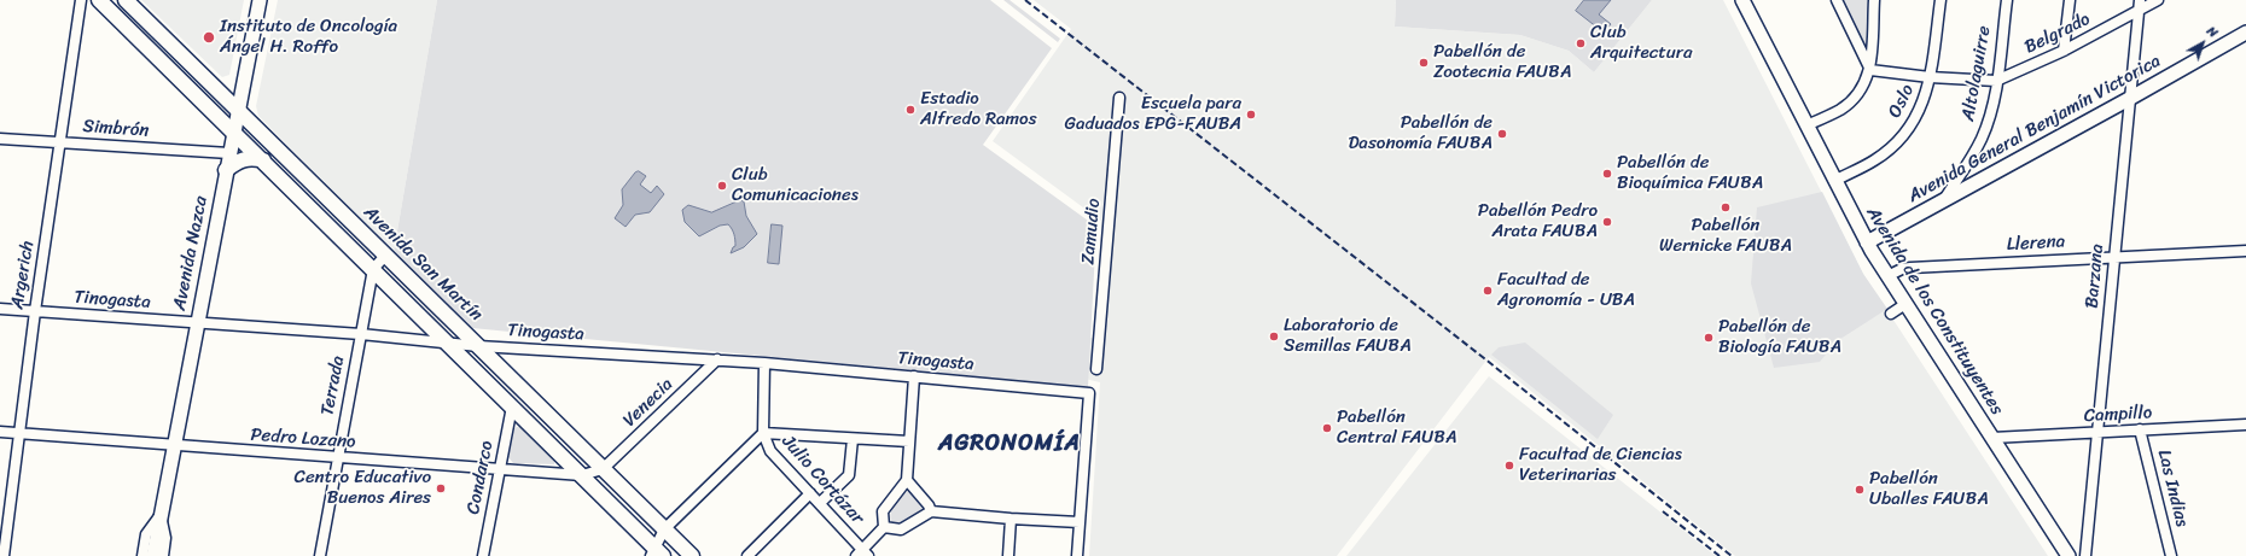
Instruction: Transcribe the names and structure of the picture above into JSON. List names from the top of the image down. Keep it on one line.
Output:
{"streets":{"main road":["Avenida General Benjamín Victorica","Avenida Nazca","Avenida San Martín","Avenida de los Constituyentes"],"street":["Belgrado","Altolaguirre","Oslo","Simbrón","Zamudio","Llerena","Argerich","Barzana","Tinogasta","Terrada","Venecia","Campillo","Pedro Lozano","Condarco","Julio Cortázar","Las Indias"]},"crossings":[["Belgrado","Altolaguirre"],["Belgrado","Barzana"],["Altolaguirre","Avenida General Benjamín Victorica"],["Oslo","Avenida de los Constituyentes"],["Simbrón","Avenida Nazca"],["Simbrón","Argerich"],["Avenida General Benjamín Victorica","Barzana"],["Avenida General Benjamín Victorica","Avenida de los Constituyentes"],["Llerena","Barzana"],["Llerena","Avenida de los Constituyentes"],["Avenida Nazca","Avenida San Martín"],["Avenida Nazca","Tinogasta"],["Avenida Nazca","Pedro Lozano"],["Avenida San Martín","Tinogasta"],["Avenida San Martín","Terrada"],["Avenida San Martín","Venecia"],["Avenida San Martín","Pedro Lozano"],["Avenida San Martín","Condarco"],["Argerich","Tinogasta"],["Argerich","Pedro Lozano"],["Barzana","Campillo"],["Tinogasta","Terrada"],["Tinogasta","Venecia"],["Tinogasta","Julio Cortázar"],["Avenida de los Constituyentes","Campillo"],["Terrada","Pedro Lozano"],["Venecia","Pedro Lozano"],["Campillo","Las Indias"],["Pedro Lozano","Condarco"]],"districts":["AGRONOMÍA"],"places":["Instituto de Oncología Ángel H. Roffo","Club Arquitectura","Pabellón de Zootecnia FAUBA","Estadio Alfredo Ramos","Escuela para Gaduados EPG-FAUBA","Pabellón de Dasonomía FAUBA","Pabellón de Bioquímica FAUBA","Club Comunicaciones","Pabellón Wernicke FAUBA","Pabellón Pedro Arata FAUBA","Facultad de Agronomía - UBA","Laboratorio de Semillas FAUBA","Pabellón de Biología FAUBA","Pabellón Central FAUBA","Facultad de Ciencias Veterinarias","Centro Educativo Buenos Aires","Pabellón Uballes FAUBA"],"north":"top right"}
